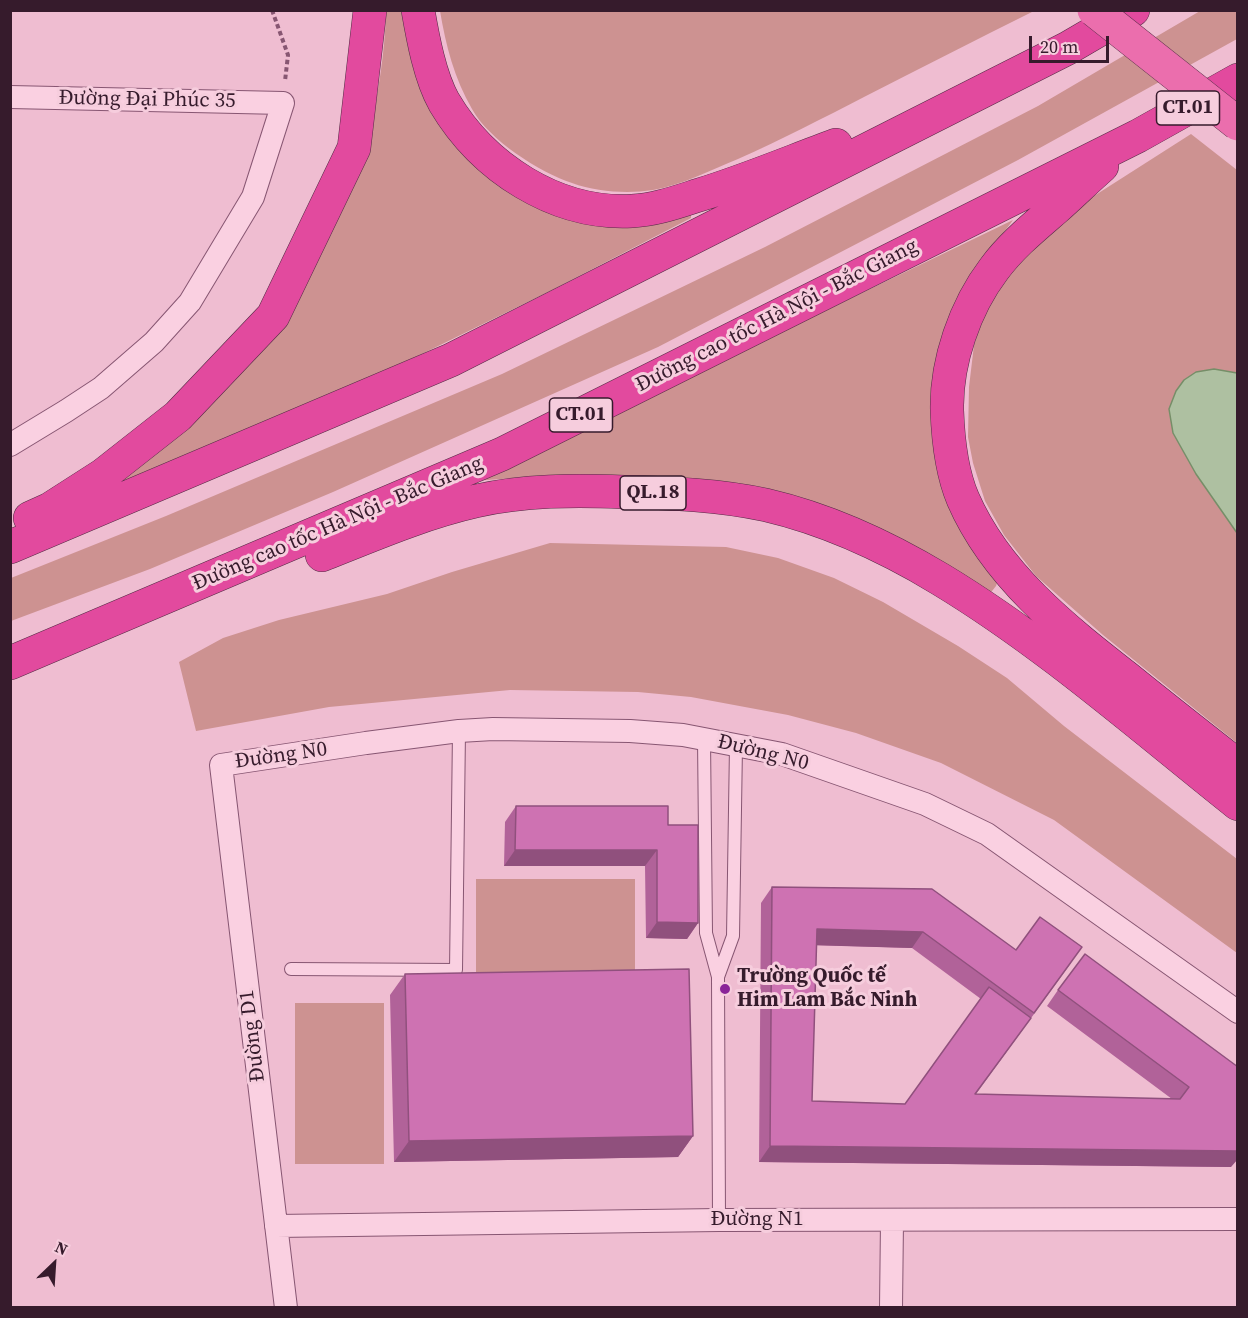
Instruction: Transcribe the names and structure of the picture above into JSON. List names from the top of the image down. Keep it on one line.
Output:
{"streets":{"highway":["CT.01","Đường cao tốc Hà Nội - Bắc Giang","QL.18"],"street":["Đường Đại Phúc 35","Đường N0","Đường D1","Đường N1"]},"crossings":[["Đường N0","Đường D1"],["Đường D1","Đường N1"]],"places":["Trường Quốc tế Him Lam Bắc Ninh"],"scale_bar":"20 m","north":"top right"}
